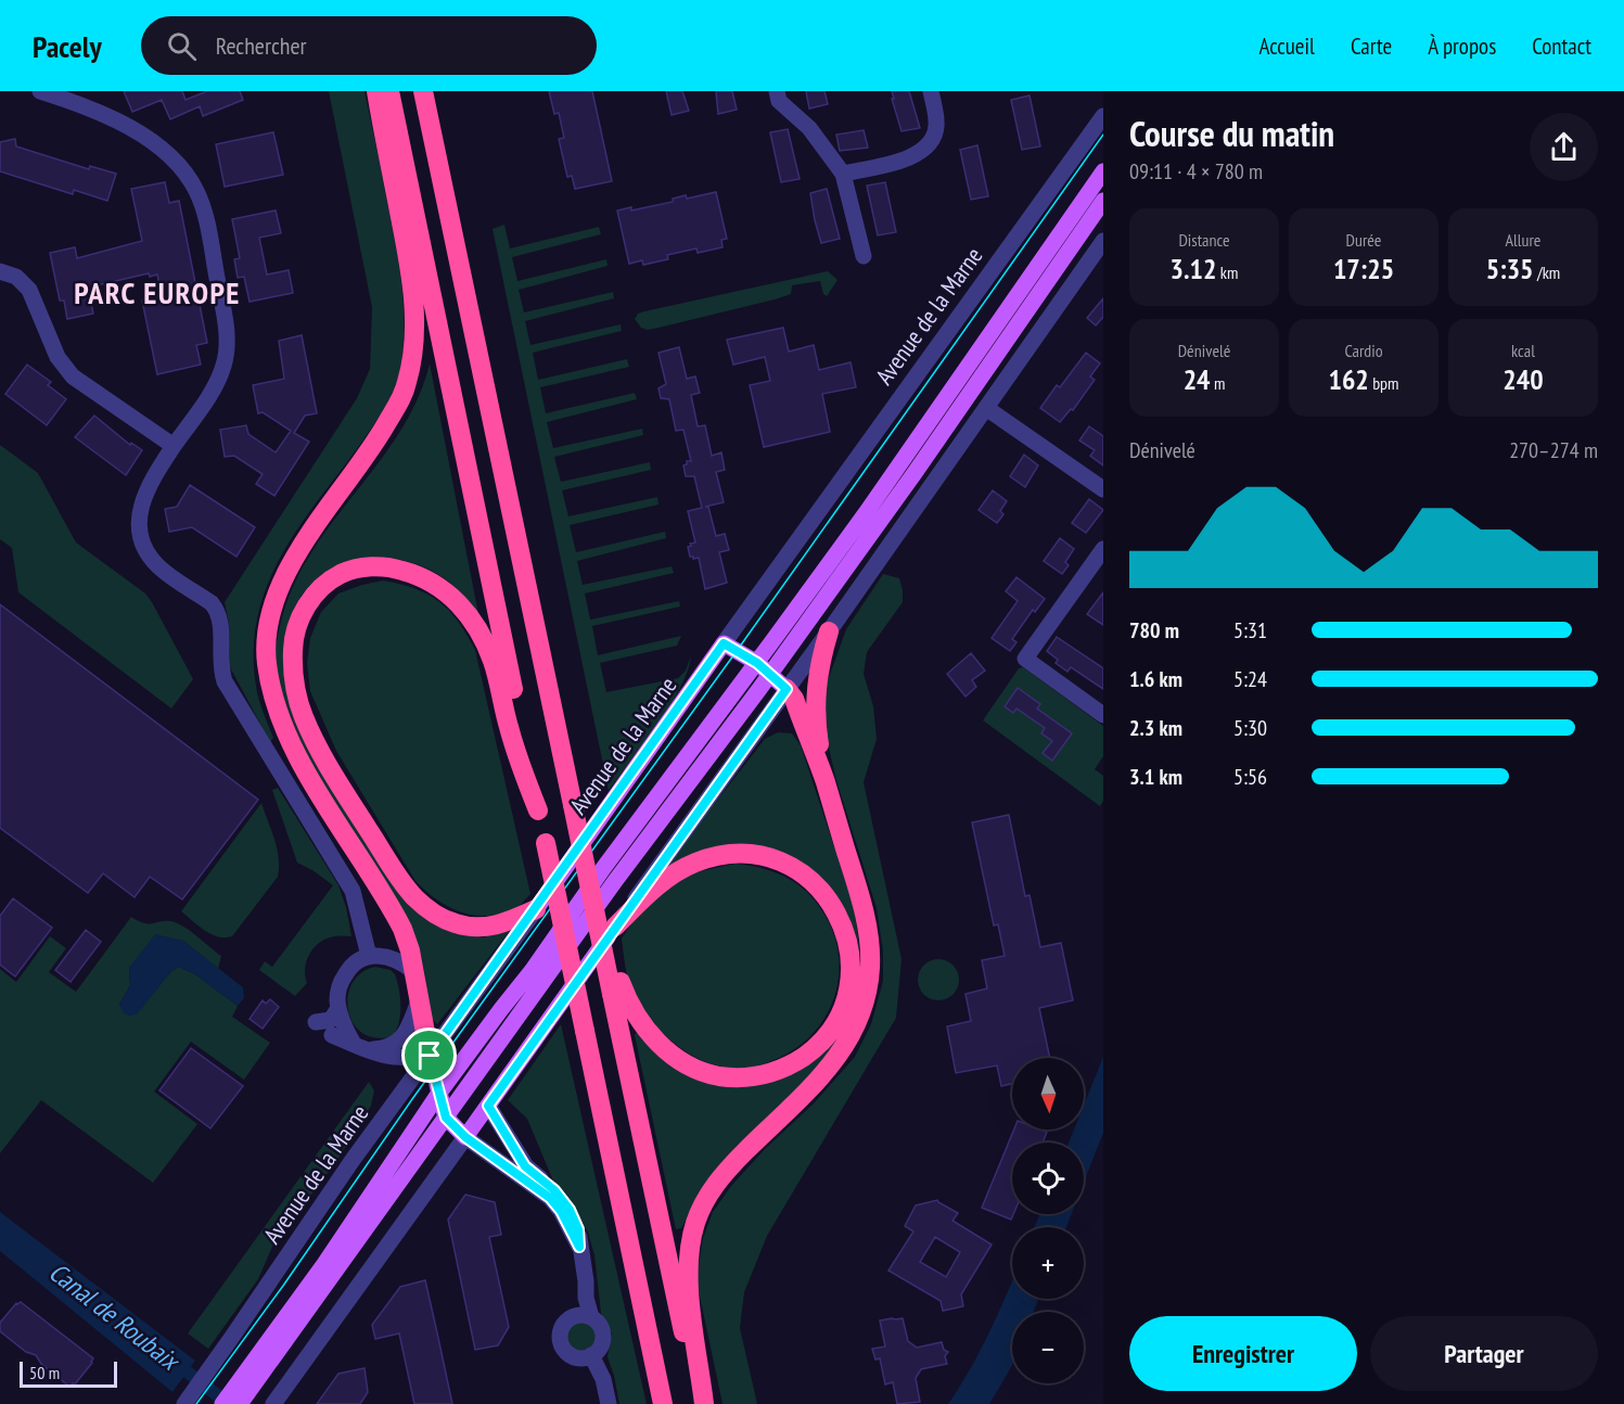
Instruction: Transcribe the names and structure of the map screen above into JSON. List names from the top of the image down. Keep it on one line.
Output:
{"streets":{"main road":["Avenue de la Marne"]},"districts":["PARC EUROPE"],"water":["Canal de Roubaix"],"scale_bar":"50 m","north":"bottom","page":{"header":"Pacely","search":"Rechercher","nav":["Accueil","Carte","À propos","Contact"],"heading":["Course du matin","09:11 · 4 × 780 m"],"stats":[["Distance","3.12 km"],["Durée","17:25"],["Allure","5:35 /km"],["Dénivelé","24 m"],["Cardio","162 bpm"],["kcal","240"]],"chart":["Dénivelé","270–274 m"],"list":[{"name":"780 m","note":"5:31"},{"name":"1.6 km","note":"5:24"},{"name":"2.3 km","note":"5:30"},{"name":"3.1 km","note":"5:56"}],"map_buttons":["+","−"],"buttons":["Enregistrer","Partager"],"scale":"50 m"}}
